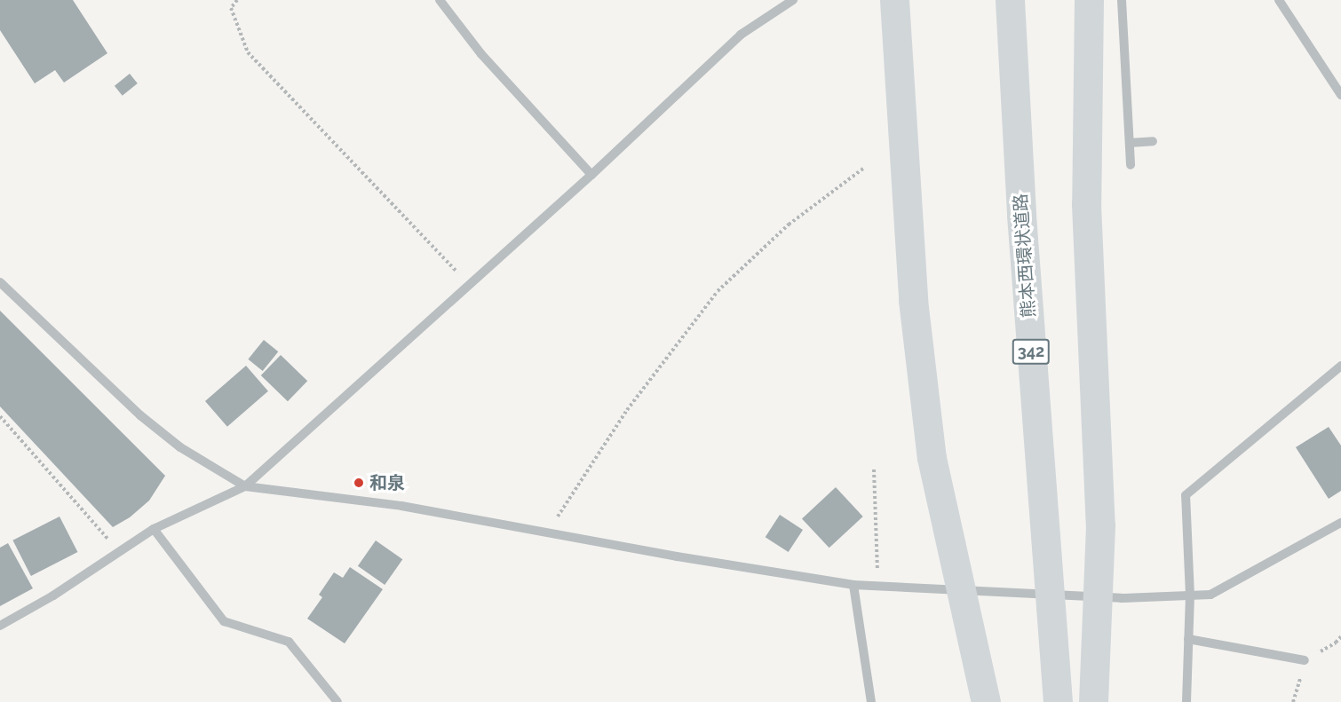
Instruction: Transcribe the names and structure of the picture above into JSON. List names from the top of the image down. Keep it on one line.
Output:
{"streets":{"highway":["熊本西環状道路","342"]},"places":["和泉"]}
